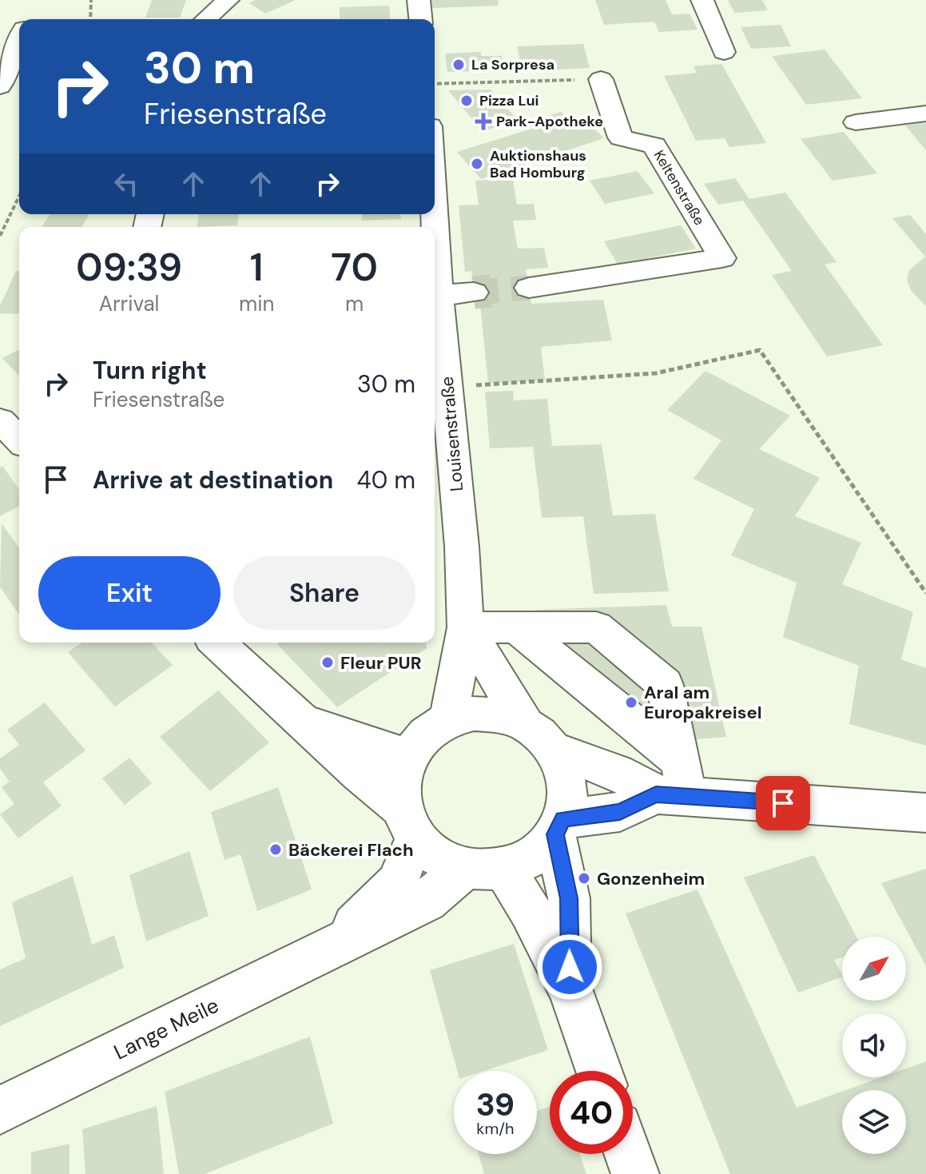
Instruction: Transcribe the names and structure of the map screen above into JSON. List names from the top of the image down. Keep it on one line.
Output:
{"streets":{"street":["Keltenstraße","Louisenstraße","Lange Meile"]},"crossings":[["Louisenstraße","Lange Meile"]],"places":{"other":["La Sorpresa","Pizza Lui","Auktionshaus Bad Homburg","Fleur PUR","Aral am Europakreisel","Bäckerei Flach","Gonzenheim"],"health":["Park-Apotheke"]},"north":"top right","page":{"turn":["30 m","Friesenstraße"],"eta":["09:39","Arrival","1","min","70","m"],"list":[{"name":"Turn right","note":"Friesenstraße","value":"30 m"},{"name":"Arrive at destination","value":"40 m"}],"buttons":["Exit","Share"],"speed":"39 km/h","limit":"40"}}
